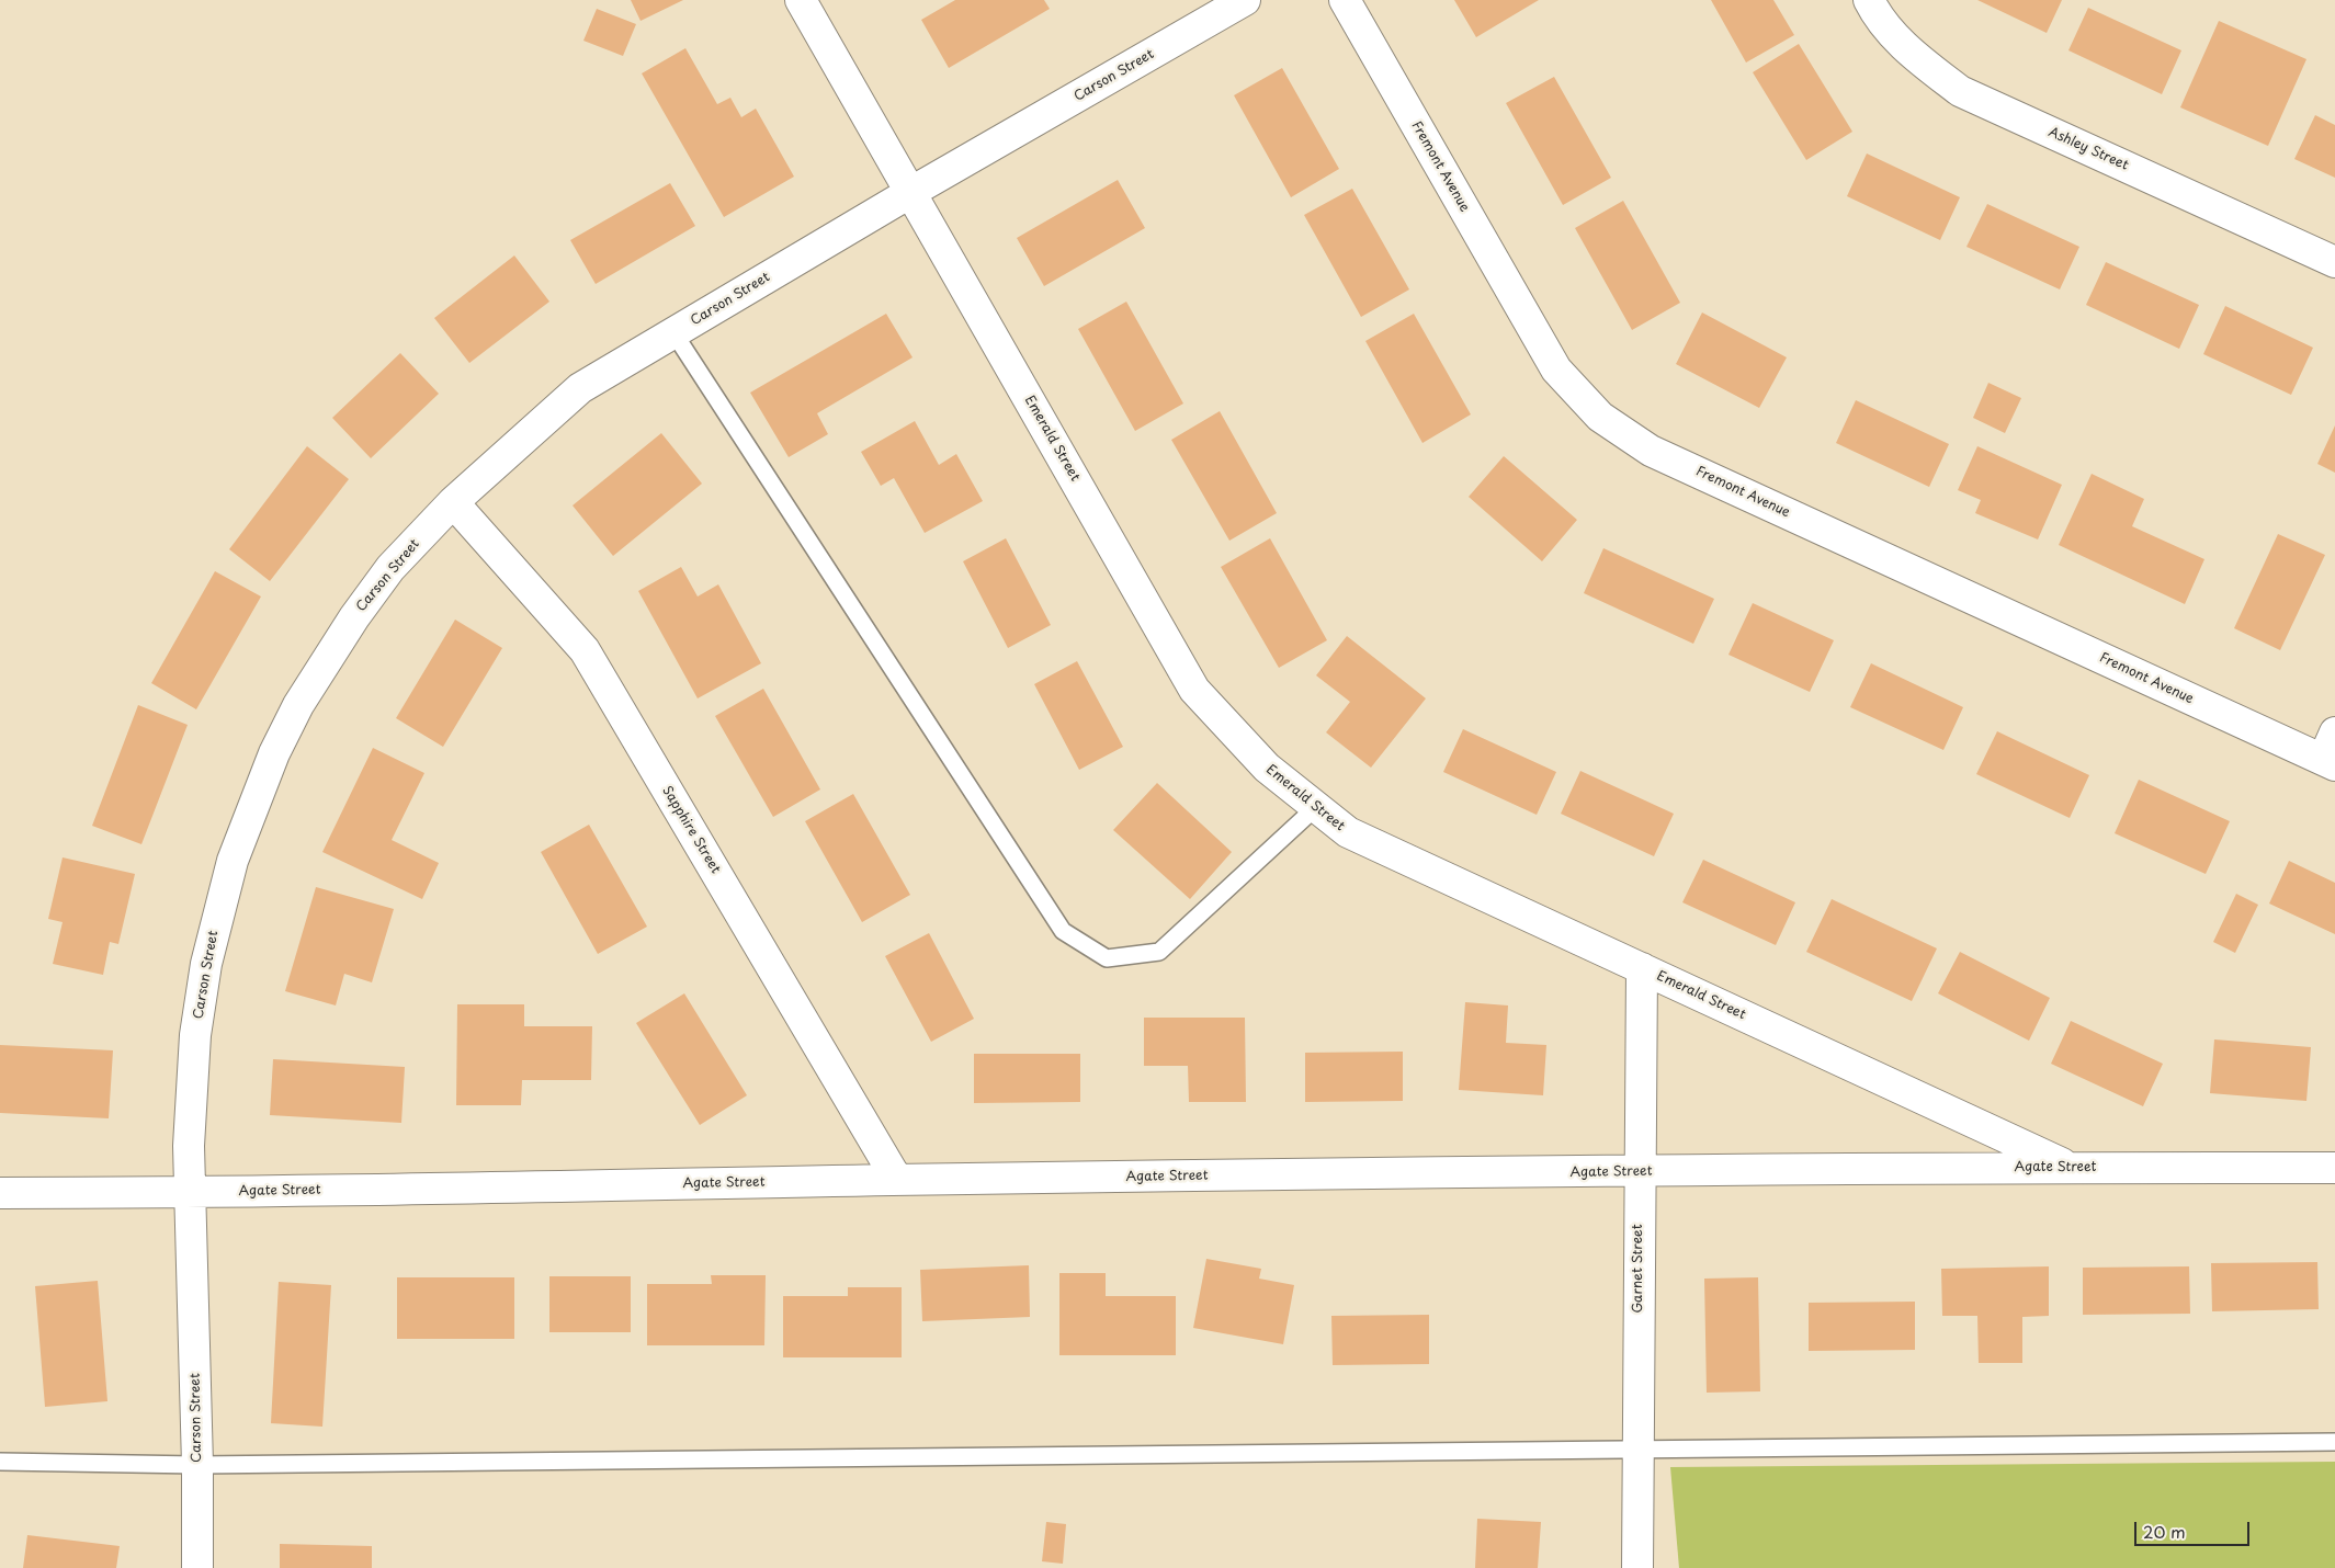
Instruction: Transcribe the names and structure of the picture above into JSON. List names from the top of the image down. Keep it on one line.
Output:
{"streets":{"street":["Carson Street","Ashley Street","Fremont Avenue","Emerald Street","Sapphire Street","Agate Street","Garnet Street"]},"crossings":[["Carson Street","Emerald Street"],["Carson Street","Sapphire Street"],["Carson Street","Agate Street"],["Emerald Street","Agate Street"],["Emerald Street","Garnet Street"],["Sapphire Street","Agate Street"],["Agate Street","Garnet Street"]],"scale_bar":"20 m"}
